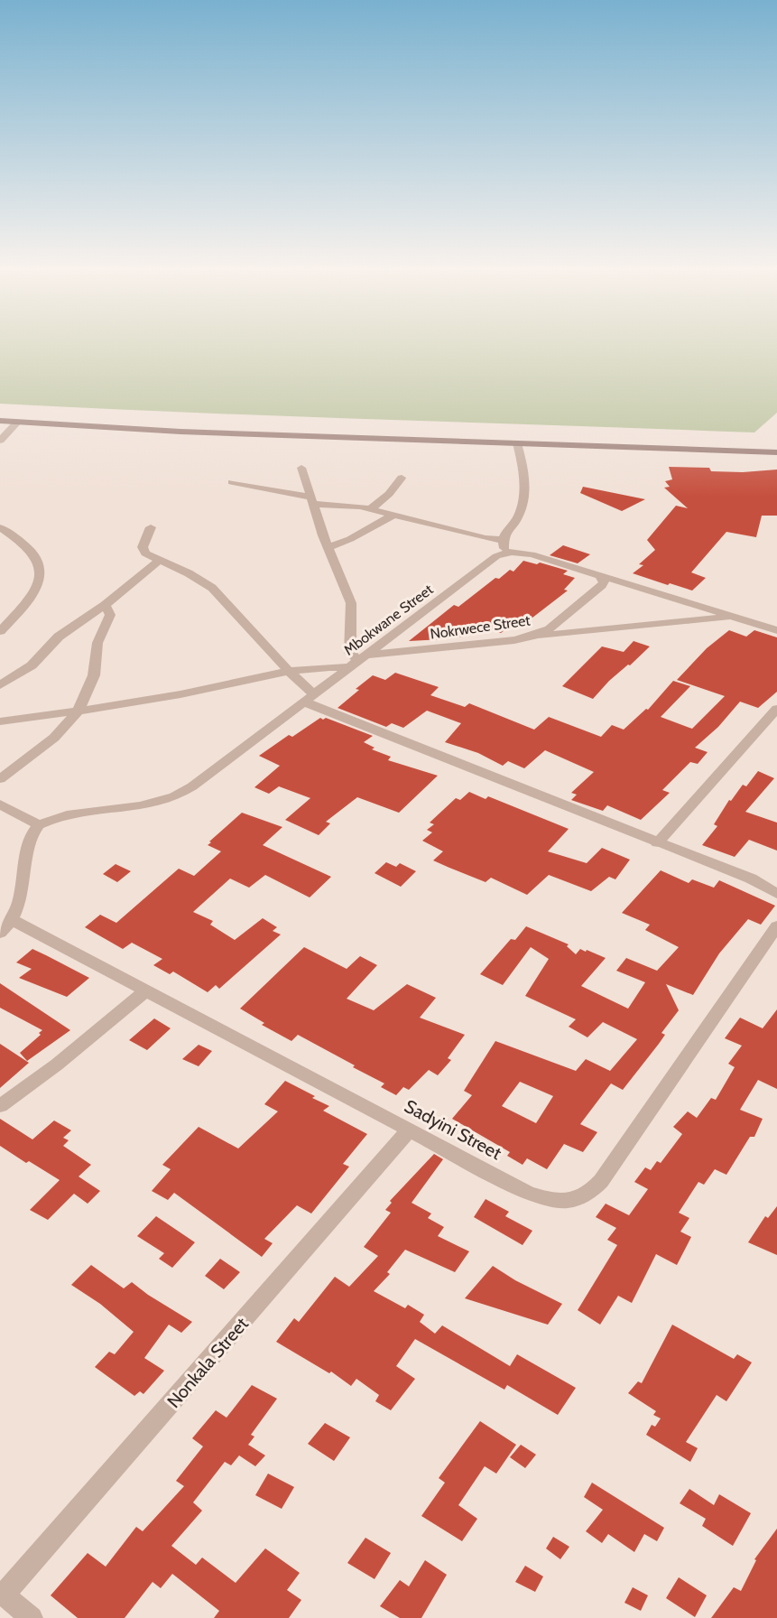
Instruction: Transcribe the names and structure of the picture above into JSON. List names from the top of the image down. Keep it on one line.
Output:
{"streets":{"street":["Mbokwane Street","Nokrwece Street","Sadyini Street","Nonkala Street"]},"crossings":[["Mbokwane Street","Nokrwece Street"],["Sadyini Street","Nonkala Street"]]}
